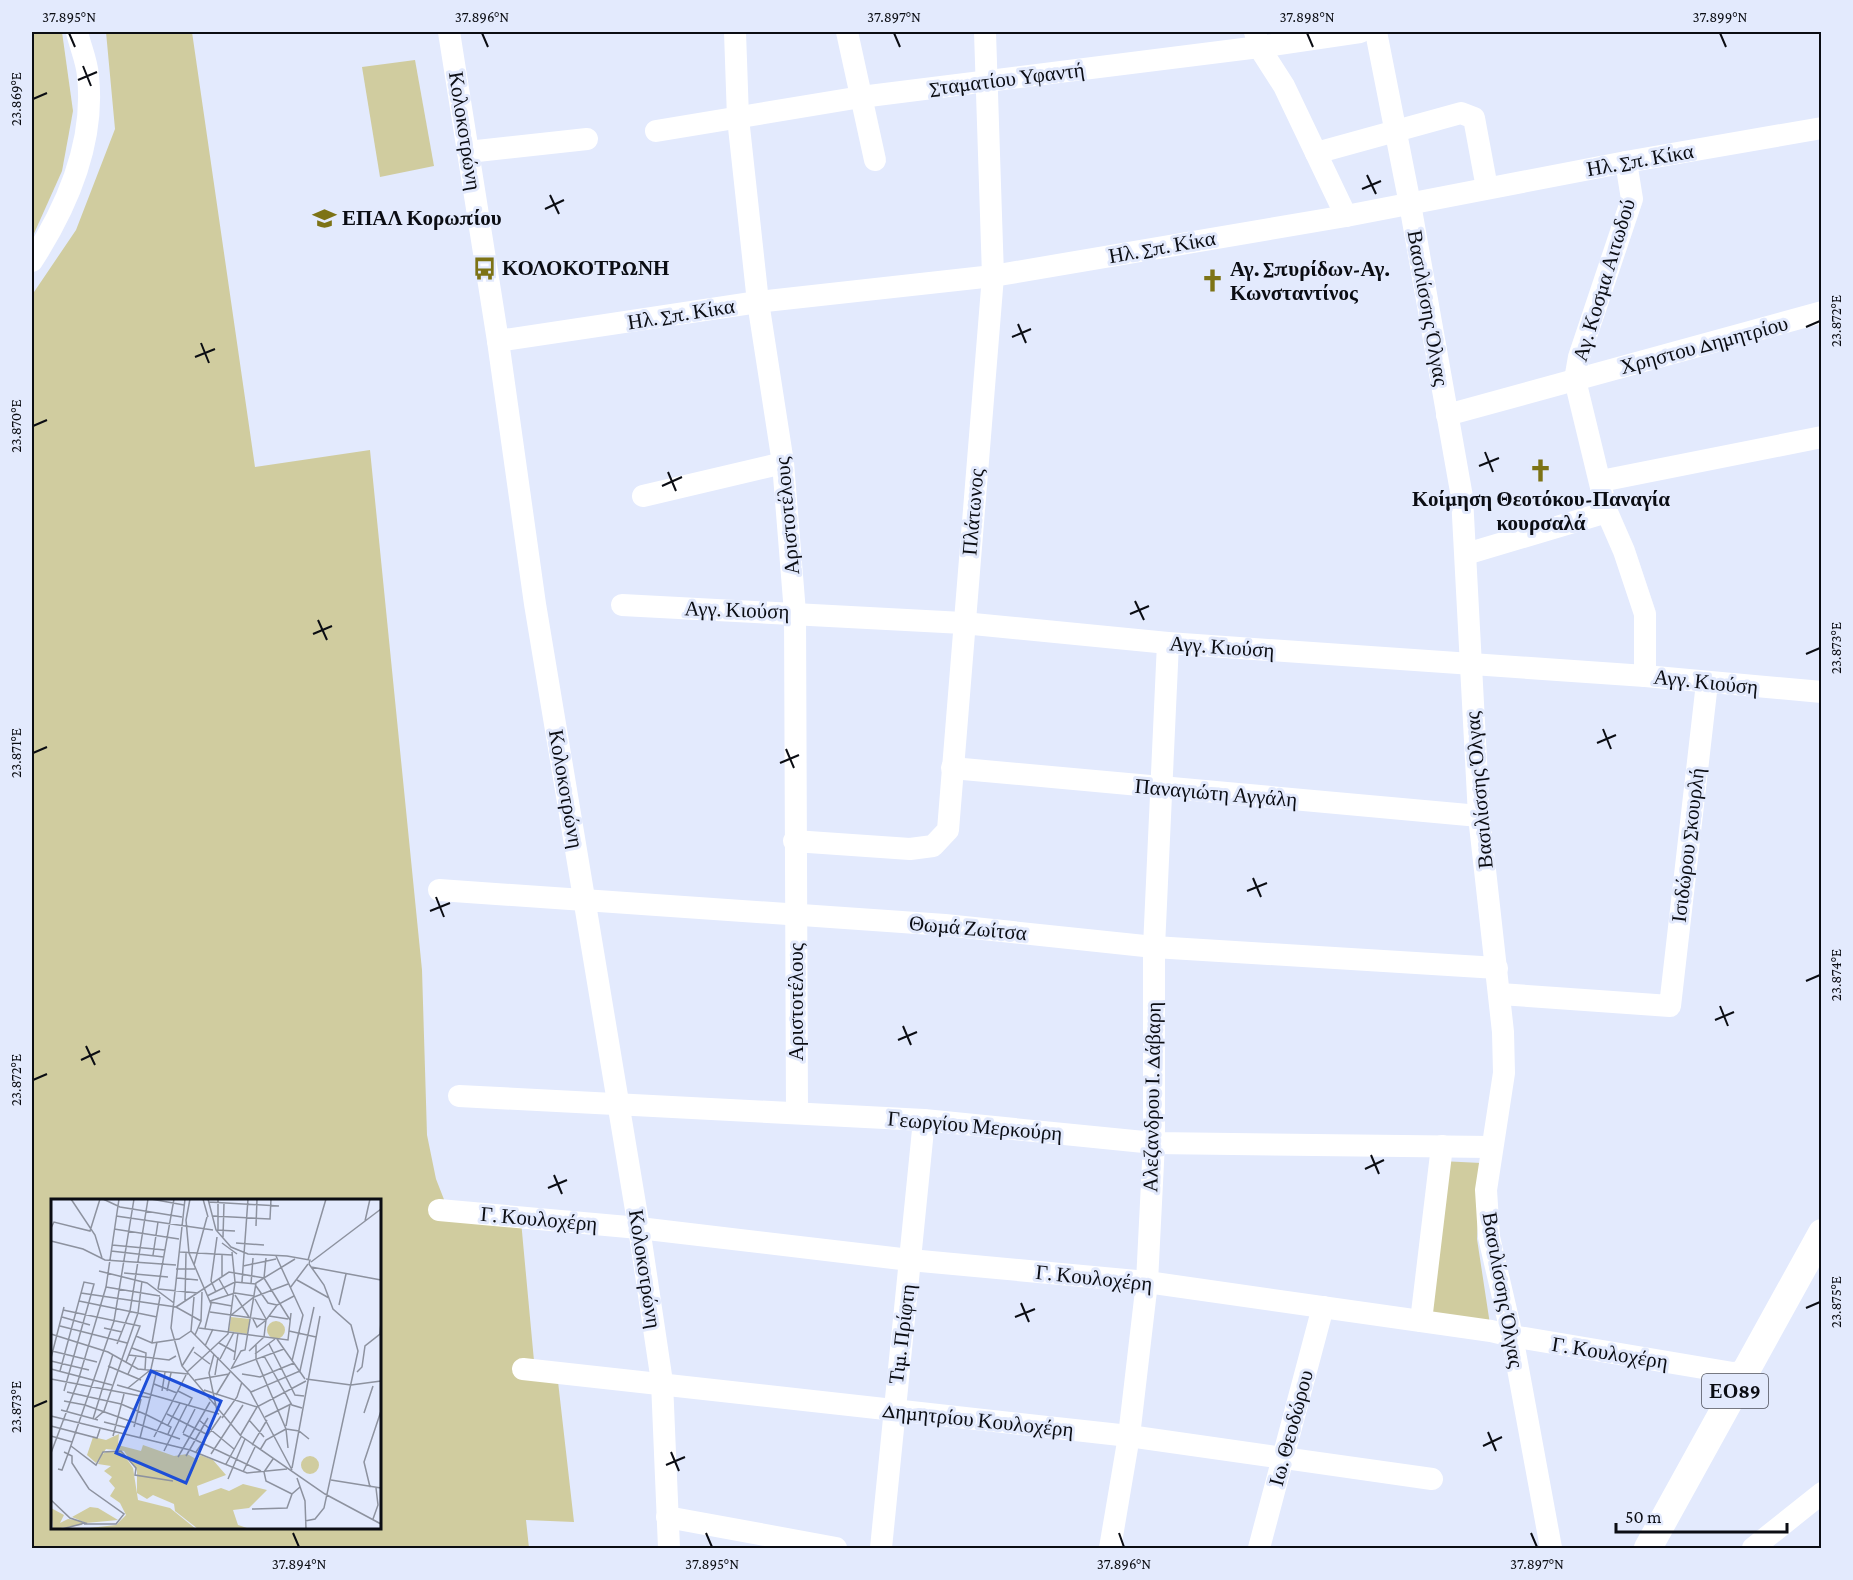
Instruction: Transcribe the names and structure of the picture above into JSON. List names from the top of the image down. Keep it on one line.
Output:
{"streets":{"main road":["ΕΟ89"],"street":["Σταματίου Υφαντή","Κολοκοτρώνη","Ηλ. Σπ. Κίκα","Αγ. Κοσμα Αιτωδού","Βασιλίσσης Όλγας","Χρηστου Δημητρίου","Πλάτωνος","Αριστοτέλους","Αγγ. Κιούση","Παναγιώτη Αγγάλη","Ισιδώρου Σκουρλή","Θωμά Ζωίτσα","Αλεζανδρου Ι. Δάβαρη","Γεωργίου Μερκούρη","Γ. Κουλοχέρη","Τιμ. Πρίφτη","Δημητρίου Κουλοχέρη","Ιω. Θεοδώρου"]},"crossings":[["Σταματίου Υφαντή","Πλάτωνος"],["Σταματίου Υφαντή","Αριστοτέλους"],["Κολοκοτρώνη","Ηλ. Σπ. Κίκα"],["Κολοκοτρώνη","Θωμά Ζωίτσα"],["Κολοκοτρώνη","Γεωργίου Μερκούρη"],["Κολοκοτρώνη","Γ. Κουλοχέρη"],["Κολοκοτρώνη","Δημητρίου Κουλοχέρη"],["Ηλ. Σπ. Κίκα","Αγ. Κοσμα Αιτωδού"],["Ηλ. Σπ. Κίκα","Βασιλίσσης Όλγας"],["Ηλ. Σπ. Κίκα","Πλάτωνος"],["Ηλ. Σπ. Κίκα","Αριστοτέλους"],["Αγ. Κοσμα Αιτωδού","Χρηστου Δημητρίου"],["Αγ. Κοσμα Αιτωδού","Αγγ. Κιούση"],["Βασιλίσσης Όλγας","Χρηστου Δημητρίου"],["Βασιλίσσης Όλγας","Αγγ. Κιούση"],["Βασιλίσσης Όλγας","Παναγιώτη Αγγάλη"],["Βασιλίσσης Όλγας","Ισιδώρου Σκουρλή"],["Βασιλίσσης Όλγας","Θωμά Ζωίτσα"],["Βασιλίσσης Όλγας","Γεωργίου Μερκούρη"],["Βασιλίσσης Όλγας","Γ. Κουλοχέρη"],["Πλάτωνος","Αριστοτέλους"],["Πλάτωνος","Αγγ. Κιούση"],["Πλάτωνος","Παναγιώτη Αγγάλη"],["Αριστοτέλους","Αγγ. Κιούση"],["Αριστοτέλους","Θωμά Ζωίτσα"],["Αριστοτέλους","Γεωργίου Μερκούρη"],["Αγγ. Κιούση","Ισιδώρου Σκουρλή"],["Αγγ. Κιούση","Αλεζανδρου Ι. Δάβαρη"],["Παναγιώτη Αγγάλη","Αλεζανδρου Ι. Δάβαρη"],["Θωμά Ζωίτσα","Αλεζανδρου Ι. Δάβαρη"],["Αλεζανδρου Ι. Δάβαρη","Γεωργίου Μερκούρη"],["Αλεζανδρου Ι. Δάβαρη","Γ. Κουλοχέρη"],["Αλεζανδρου Ι. Δάβαρη","Δημητρίου Κουλοχέρη"],["Γεωργίου Μερκούρη","Τιμ. Πρίφτη"],["Γ. Κουλοχέρη","Τιμ. Πρίφτη"],["Γ. Κουλοχέρη","ΕΟ89"],["Γ. Κουλοχέρη","Ιω. Θεοδώρου"],["Τιμ. Πρίφτη","Δημητρίου Κουλοχέρη"],["Δημητρίου Κουλοχέρη","Ιω. Θεοδώρου"]],"places":{"school or university":["ΕΠΑΛ Κορωπίου"],"bus stop":["ΚΟΛΟΚΟΤΡΩΝΗ"],"church":["Αγ. Σπυρίδων-Αγ. Κωνσταντίνος","Κοίμηση Θεοτόκου-Παναγία κουρσαλά"]},"scale_bar":"50 m","coordinates":["37.895°N","37.896°N","37.897°N","37.898°N","37.899°N","23.869°E","23.872°E","23.870°E","23.873°E","23.871°E","23.874°E","23.875°E","37.894°N"]}
